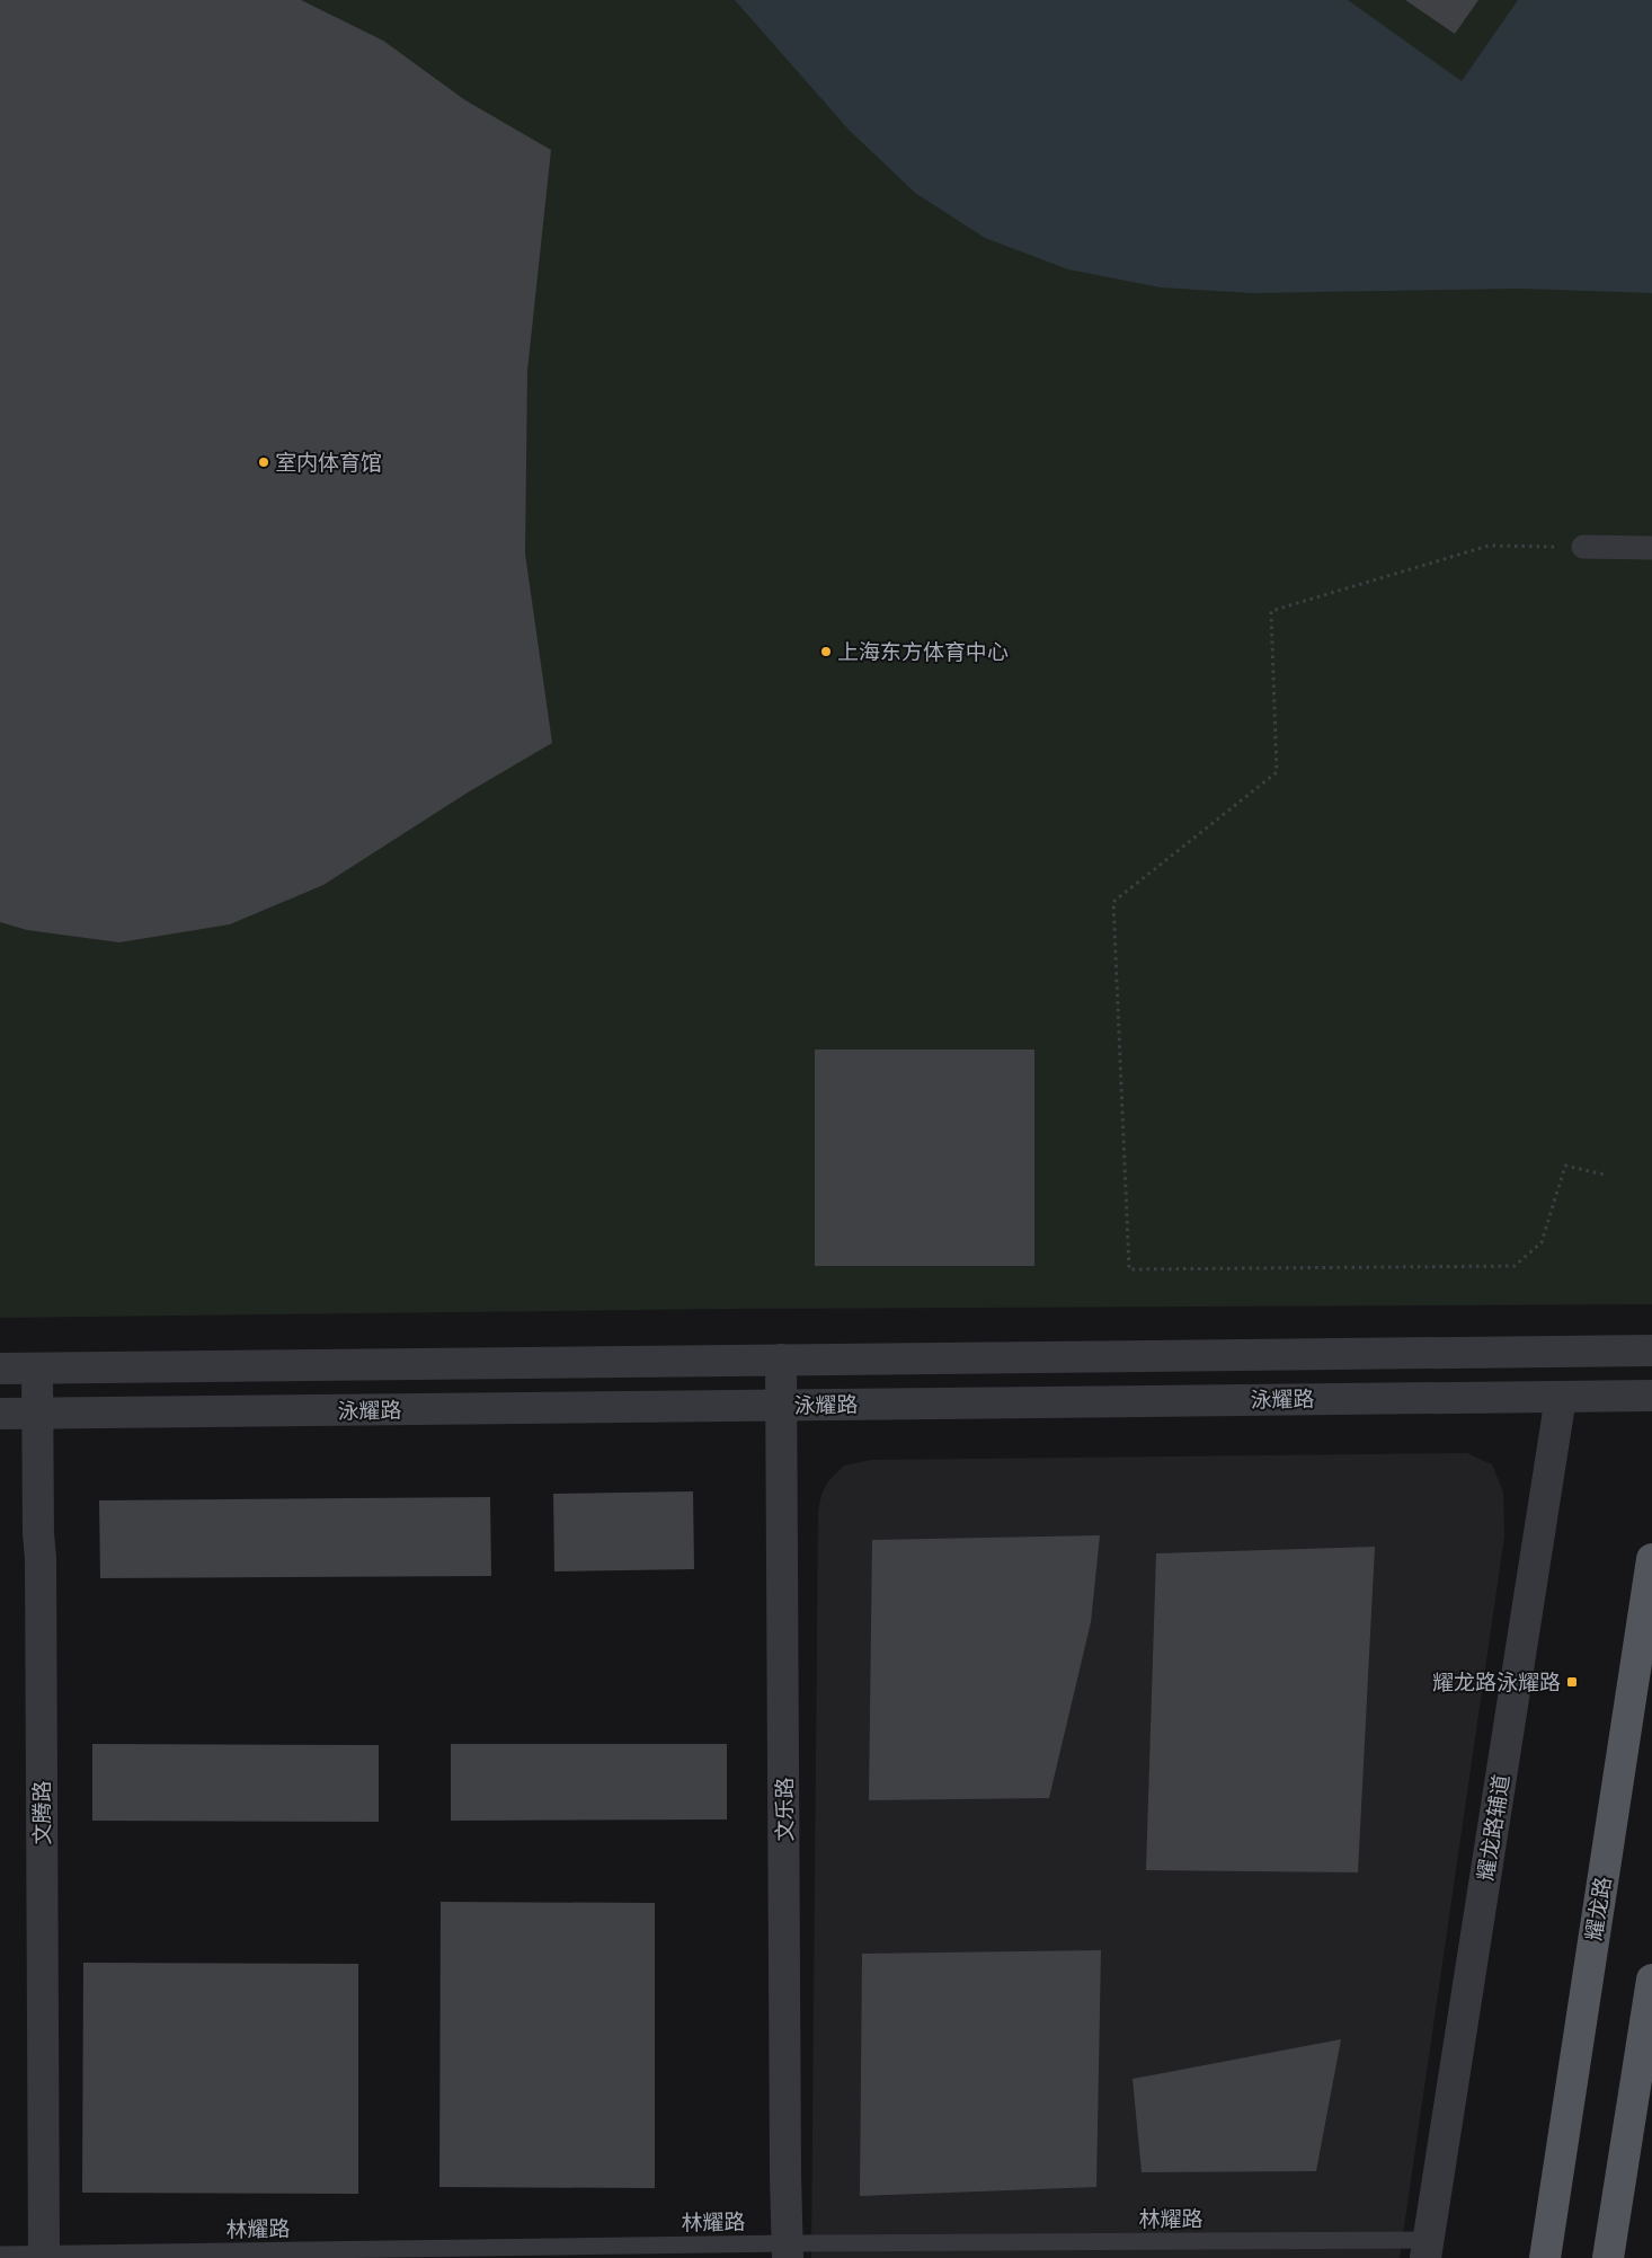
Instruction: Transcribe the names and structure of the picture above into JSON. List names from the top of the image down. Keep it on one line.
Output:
{"streets":{"main road":["耀龙路"],"street":["泳耀路","文乐路","文腾路","耀龙路辅道"],"lane":["林耀路"]},"crossings":[["泳耀路","文乐路"],["泳耀路","文腾路"],["泳耀路","耀龙路辅道"],["文乐路","林耀路"],["文腾路","林耀路"],["耀龙路辅道","林耀路"]],"places":{"other":["室内体育馆","上海东方体育中心"],"transit":["耀龙路泳耀路"]}}
